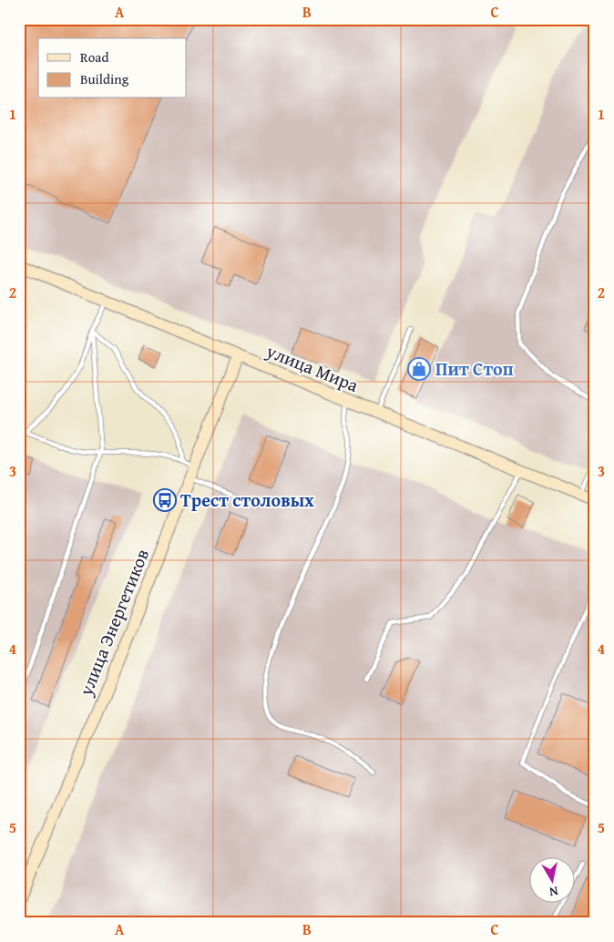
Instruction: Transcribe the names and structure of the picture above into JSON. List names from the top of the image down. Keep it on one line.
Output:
{"streets":{"main road":["улица Мира","улица Энергетиков"]},"crossings":[["улица Мира","улица Энергетиков"]],"places":{"shop":["Пит Стоп"],"bus stop":["Трест столовых"]},"legend":["Road","Building"],"north":"bottom","grid":{"columns":["A","B","C"],"rows":["1","2","3","4","5"]}}
